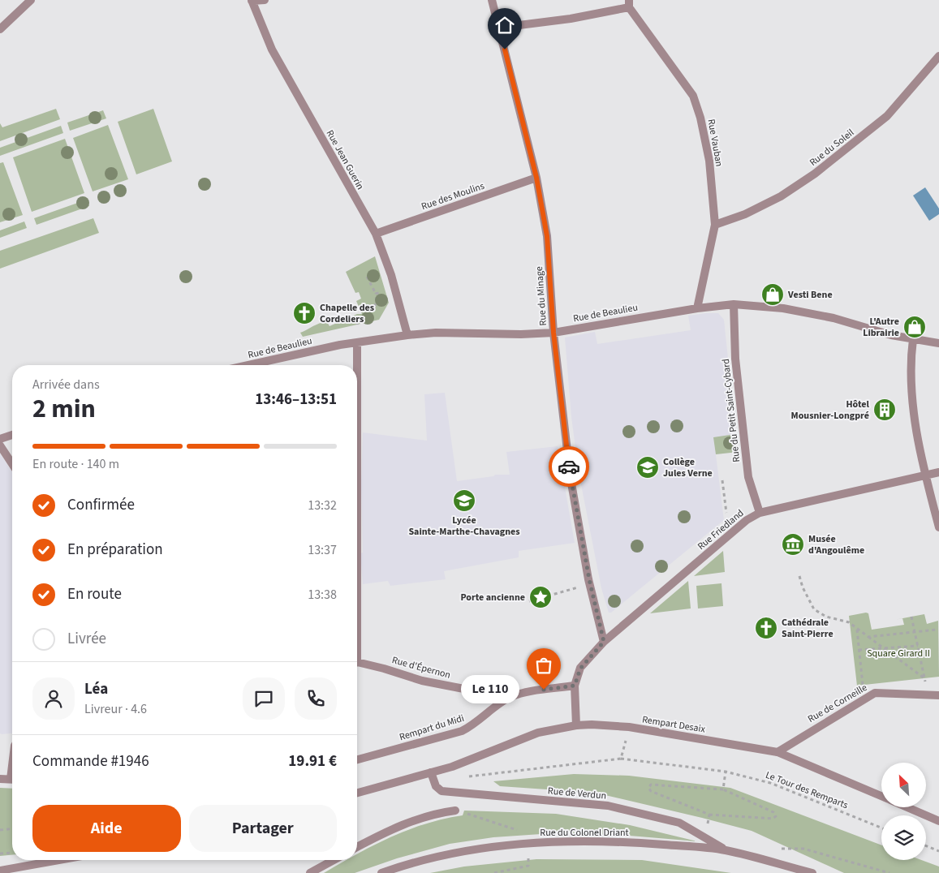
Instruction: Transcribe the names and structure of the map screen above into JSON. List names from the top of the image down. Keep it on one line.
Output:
{"streets":{"street":["Rue Vauban","Rue du Soleil","Rue Jean Guerin","Rue des Moulins","Rue du Minage","Rue de Beaulieu","Rue du Petit Saint-Cybard","Rue Friedland","Rue d'Épernon","Rue de Corneille","Rempart Desaix","Rempart du Midi","Rue de Verdun","Rue du Colonel Driant"],"path":["Le Tour des Remparts"]},"crossings":[["Rue Vauban","Rue du Soleil"],["Rue Vauban","Rue de Beaulieu"],["Rue Jean Guerin","Rue des Moulins"],["Rue Jean Guerin","Rue de Beaulieu"],["Rue des Moulins","Rue du Minage"],["Rue du Minage","Rue de Beaulieu"],["Rue du Minage","Rue Friedland"],["Rue de Beaulieu","Rue du Petit Saint-Cybard"],["Rue du Petit Saint-Cybard","Rue Friedland"],["Rue d'Épernon","Rempart du Midi"],["Rue de Corneille","Rempart Desaix"],["Rempart Desaix","Rue de Verdun"],["Rue de Verdun","Rue du Colonel Driant"]],"parks":["Square Girard II"],"places":{"shop":["Vesti Bene","L'Autre Librairie"],"church":["Chapelle des Cordeliers","Cathédrale Saint-Pierre"],"building":["Hôtel Mousnier-Longpré"],"school or university":["Collège Jules Verne","Lycée Sainte-Marthe-Chavagnes"],"museum":["Musée d'Angoulême"],"place":["Porte ancienne"],"other":["Le 110"]},"north":"top left","page":{"heading":["2 min","Arrivée dans","13:46–13:51"],"panel":["Léa","Livreur · 4.6","Commande #1946","19.91 €"],"bar":"En route · 140 m","list":[["Confirmée","13:32"],["En préparation","13:37"],["En route","13:38"],"Livrée"],"bubble":"Le 110","buttons":["Aide","Partager"]}}
